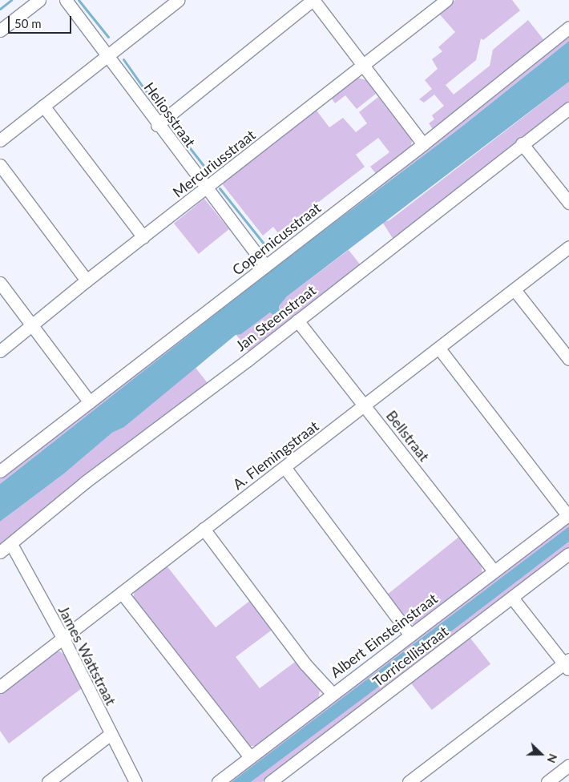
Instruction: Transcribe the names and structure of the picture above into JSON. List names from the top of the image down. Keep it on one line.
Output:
{"streets":{"street":["Heliosstraat","Mercuriusstraat","Copernicusstraat","Jan Steenstraat","Bellstraat","A. Flemingstraat","Albert Einsteinstraat","James Wattstraat","Torricellistraat"]},"crossings":[["Heliosstraat","Mercuriusstraat"],["Heliosstraat","Copernicusstraat"],["Jan Steenstraat","Bellstraat"],["Jan Steenstraat","James Wattstraat"],["Bellstraat","A. Flemingstraat"],["Bellstraat","Albert Einsteinstraat"],["A. Flemingstraat","James Wattstraat"]],"scale_bar":"50 m","north":"right"}
